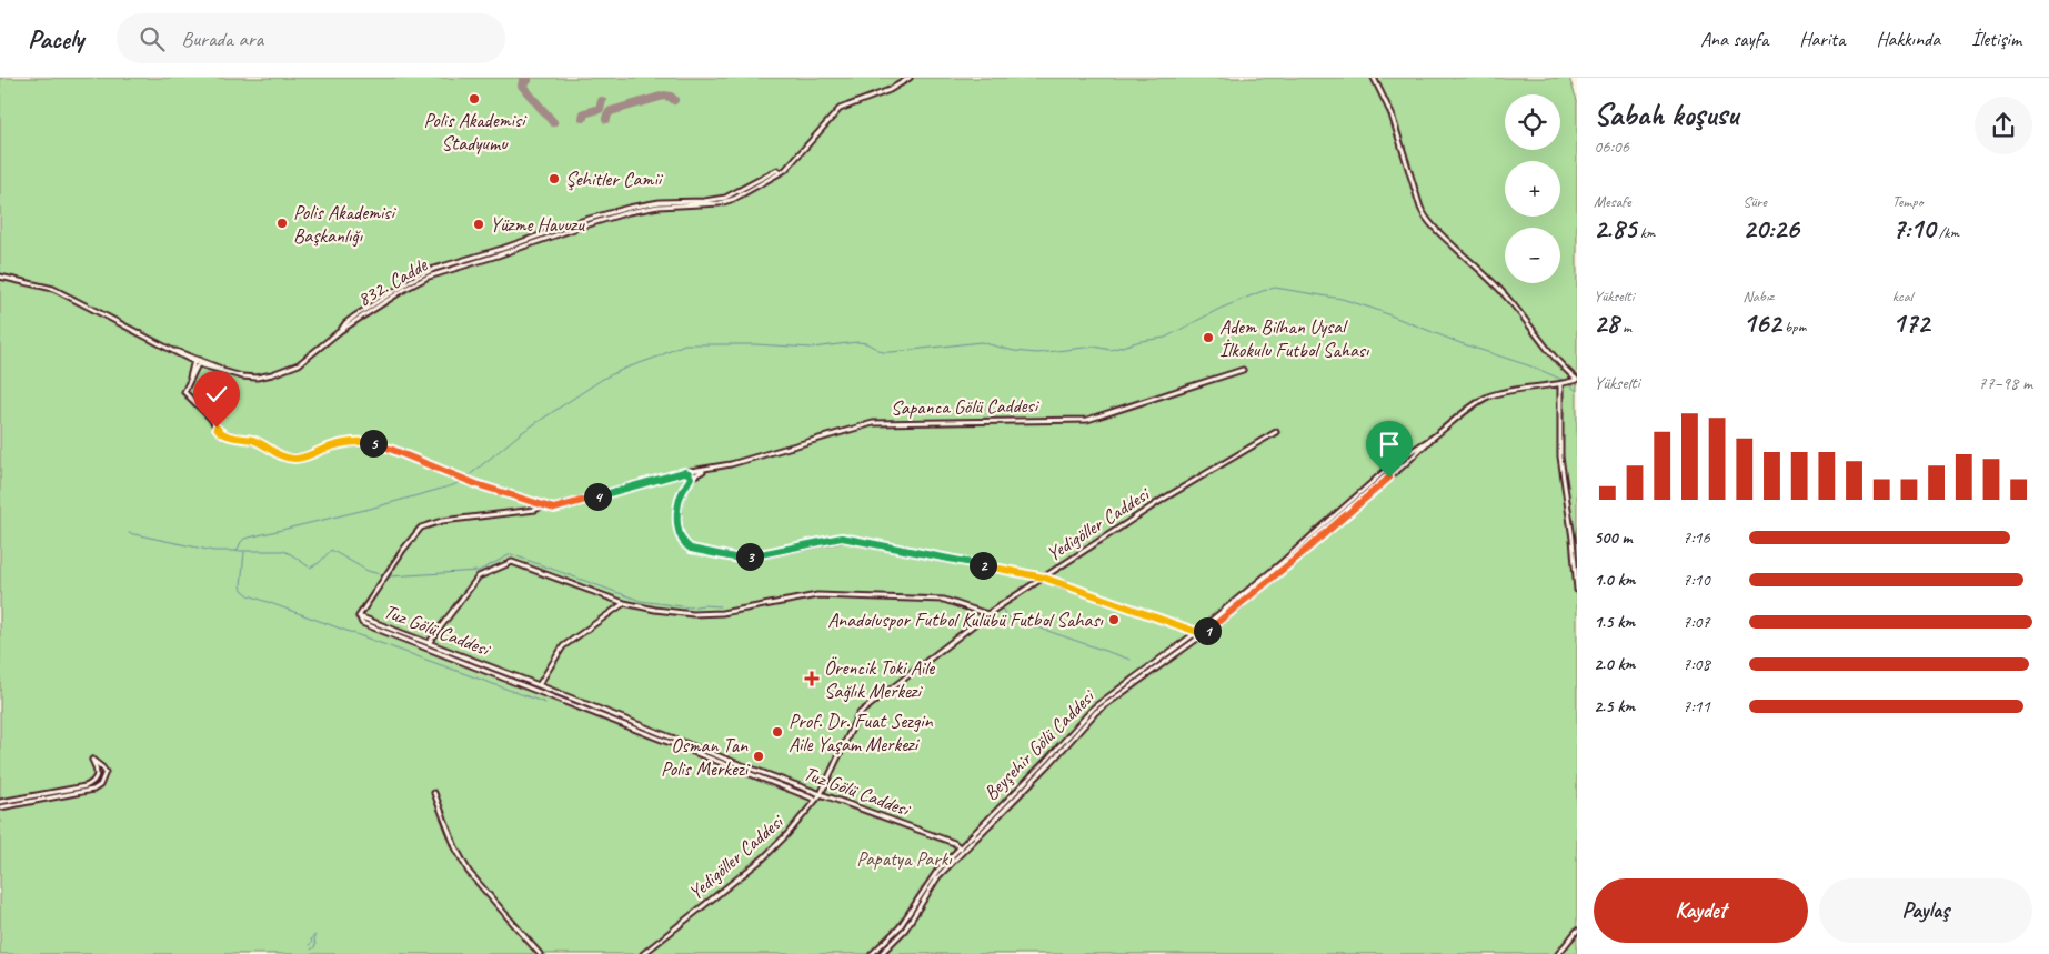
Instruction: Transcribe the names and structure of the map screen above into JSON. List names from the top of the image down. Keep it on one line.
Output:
{"streets":{"street":["832. Cadde","Sapanca Gölü Caddesi","Yedigöller Caddesi","Tuz Gölü Caddesi","Beyşehir Gölü Caddesi"]},"crossings":[["Sapanca Gölü Caddesi","Tuz Gölü Caddesi"],["Yedigöller Caddesi","Tuz Gölü Caddesi"],["Tuz Gölü Caddesi","Beyşehir Gölü Caddesi"]],"parks":["Papatya Parkı"],"places":{"other":["Polis Akademisi Stadyumu","Şehitler Camii","Polis Akademisi Başkanlığı","Yüzme Havuzu","Adem Bilhan Uysal İlkokulu Futbol Sahası","Anadoluspor Futbol Kulübü Futbol Sahası","Prof. Dr. Fuat Sezgin Aile Yaşam Merkezi","Osman Tan Polis Merkezi"],"health":["Örencik Toki Aile Sağlık Merkezi"]},"page":{"header":"Pacely","search":"Burada ara","nav":["Ana sayfa","Harita","Hakkında","İletişim"],"heading":["Sabah koşusu","06:06"],"map_buttons":["+","−"],"stats":[["Mesafe","2.85 km"],["Süre","20:26"],["Tempo","7:10 /km"],["Yükselti","28 m"],["Nabız","162 bpm"],["kcal","172"]],"chart":["Yükselti","77–98 m"],"pins":["5","4","3","2","1"],"list":[{"name":"500 m","note":"7:16"},{"name":"1.0 km","note":"7:10"},{"name":"1.5 km","note":"7:07"},{"name":"2.0 km","note":"7:08"},{"name":"2.5 km","note":"7:11"}],"buttons":["Kaydet","Paylaş"]}}
